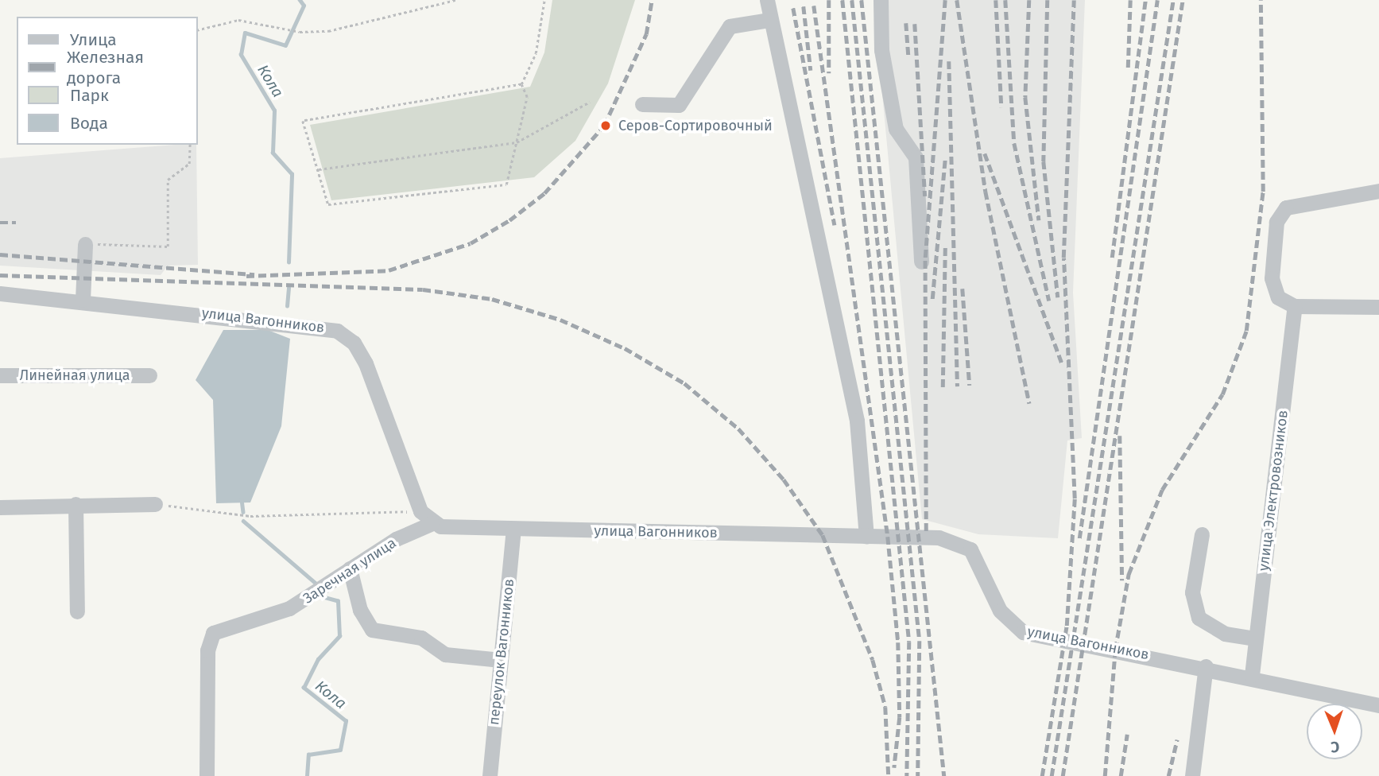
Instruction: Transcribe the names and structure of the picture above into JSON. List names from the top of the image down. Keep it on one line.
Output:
{"streets":{"street":["улица Вагонников","Линейная улица","улица Электровозников","Заречная улица","переулок Вагонников"]},"crossings":[["улица Вагонников","улица Электровозников"],["улица Вагонников","Заречная улица"],["улица Вагонников","переулок Вагонников"]],"water":["Кола"],"places":["Серов-Сортировочный"],"legend":["Улица","Железная дорога","Парк","Вода"],"north":"bottom"}
